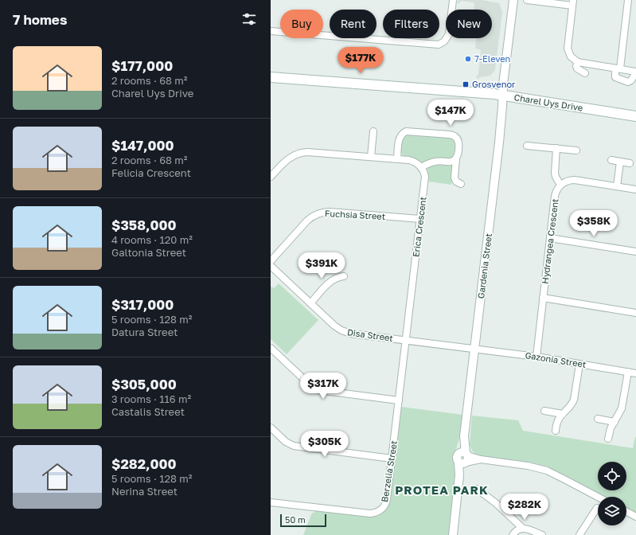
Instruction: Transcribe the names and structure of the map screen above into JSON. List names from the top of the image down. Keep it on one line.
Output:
{"streets":{"main road":["Charel Uys Drive"],"street":["Fuchsia Street","Erica Crescent","Hydrangea Crescent","Gardenia Street","Disa Street","Gazonia Street","Berzelia Street"]},"crossings":[["Charel Uys Drive","Gardenia Street"],["Fuchsia Street","Erica Crescent"],["Erica Crescent","Disa Street"],["Erica Crescent","Berzelia Street"],["Hydrangea Crescent","Gazonia Street"],["Gardenia Street","Disa Street"],["Gardenia Street","Gazonia Street"],["Disa Street","Gazonia Street"],["Disa Street","Berzelia Street"]],"districts":["PROTEA PARK"],"places":{"other":["7-Eleven"],"transit":["Grosvenor"]},"scale_bar":"50 m","page":{"heading":"7 homes","chip":["Buy","Rent","Filters","New"],"list":[{"name":"$177,000","note":"2 rooms · 68 m² · Charel Uys Drive"},{"name":"$147,000","note":"2 rooms · 68 m² · Felicia Crescent"},{"name":"$358,000","note":"4 rooms · 120 m² · Galtonia Street"},{"name":"$317,000","note":"5 rooms · 128 m² · Datura Street"},{"name":"$305,000","note":"3 rooms · 116 m² · Castalis Street"},{"name":"$282,000","note":"5 rooms · 128 m² · Nerina Street"}],"price":["$177K","$147K","$358K","$391K","$317K","$305K","$282K"],"scale":"50 m"}}
